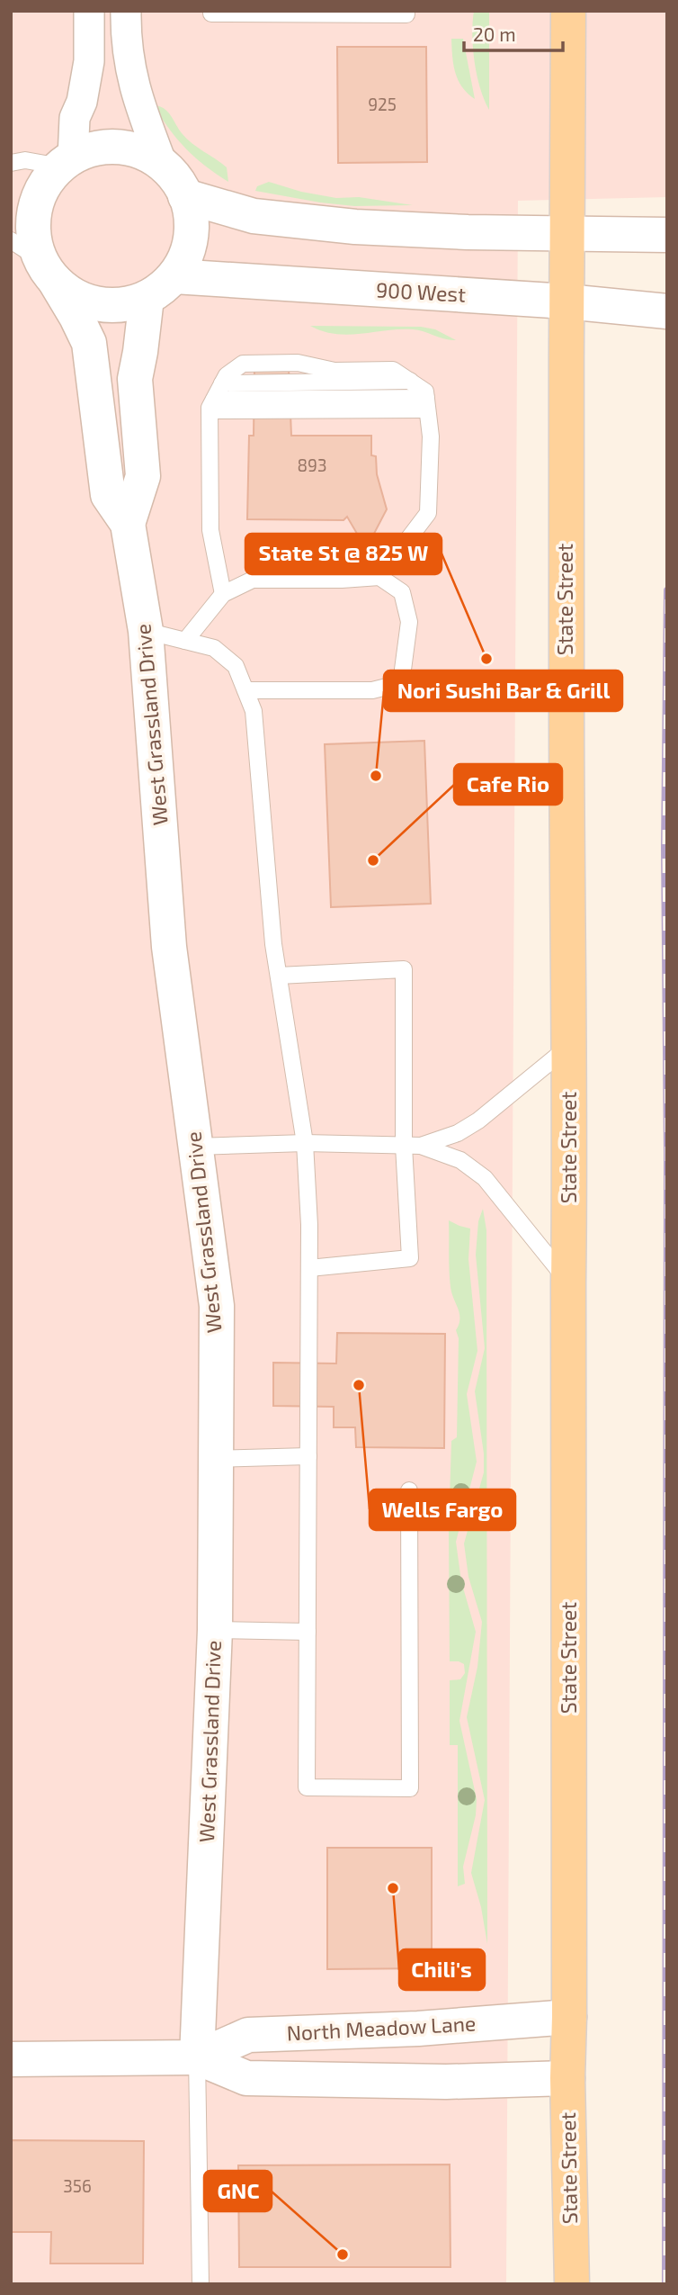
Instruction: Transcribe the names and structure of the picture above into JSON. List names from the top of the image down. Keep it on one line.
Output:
{"streets":{"main road":["State Street"],"street":["900 West","West Grassland Drive","North Meadow Lane"]},"crossings":[["900 West","State Street"],["900 West","West Grassland Drive"],["State Street","North Meadow Lane"],["West Grassland Drive","North Meadow Lane"]],"places":["State St @ 825 W","Nori Sushi Bar & Grill","Cafe Rio","Wells Fargo","Chili's","GNC"],"house_numbers":["925","893","356"],"scale_bar":"20 m"}
